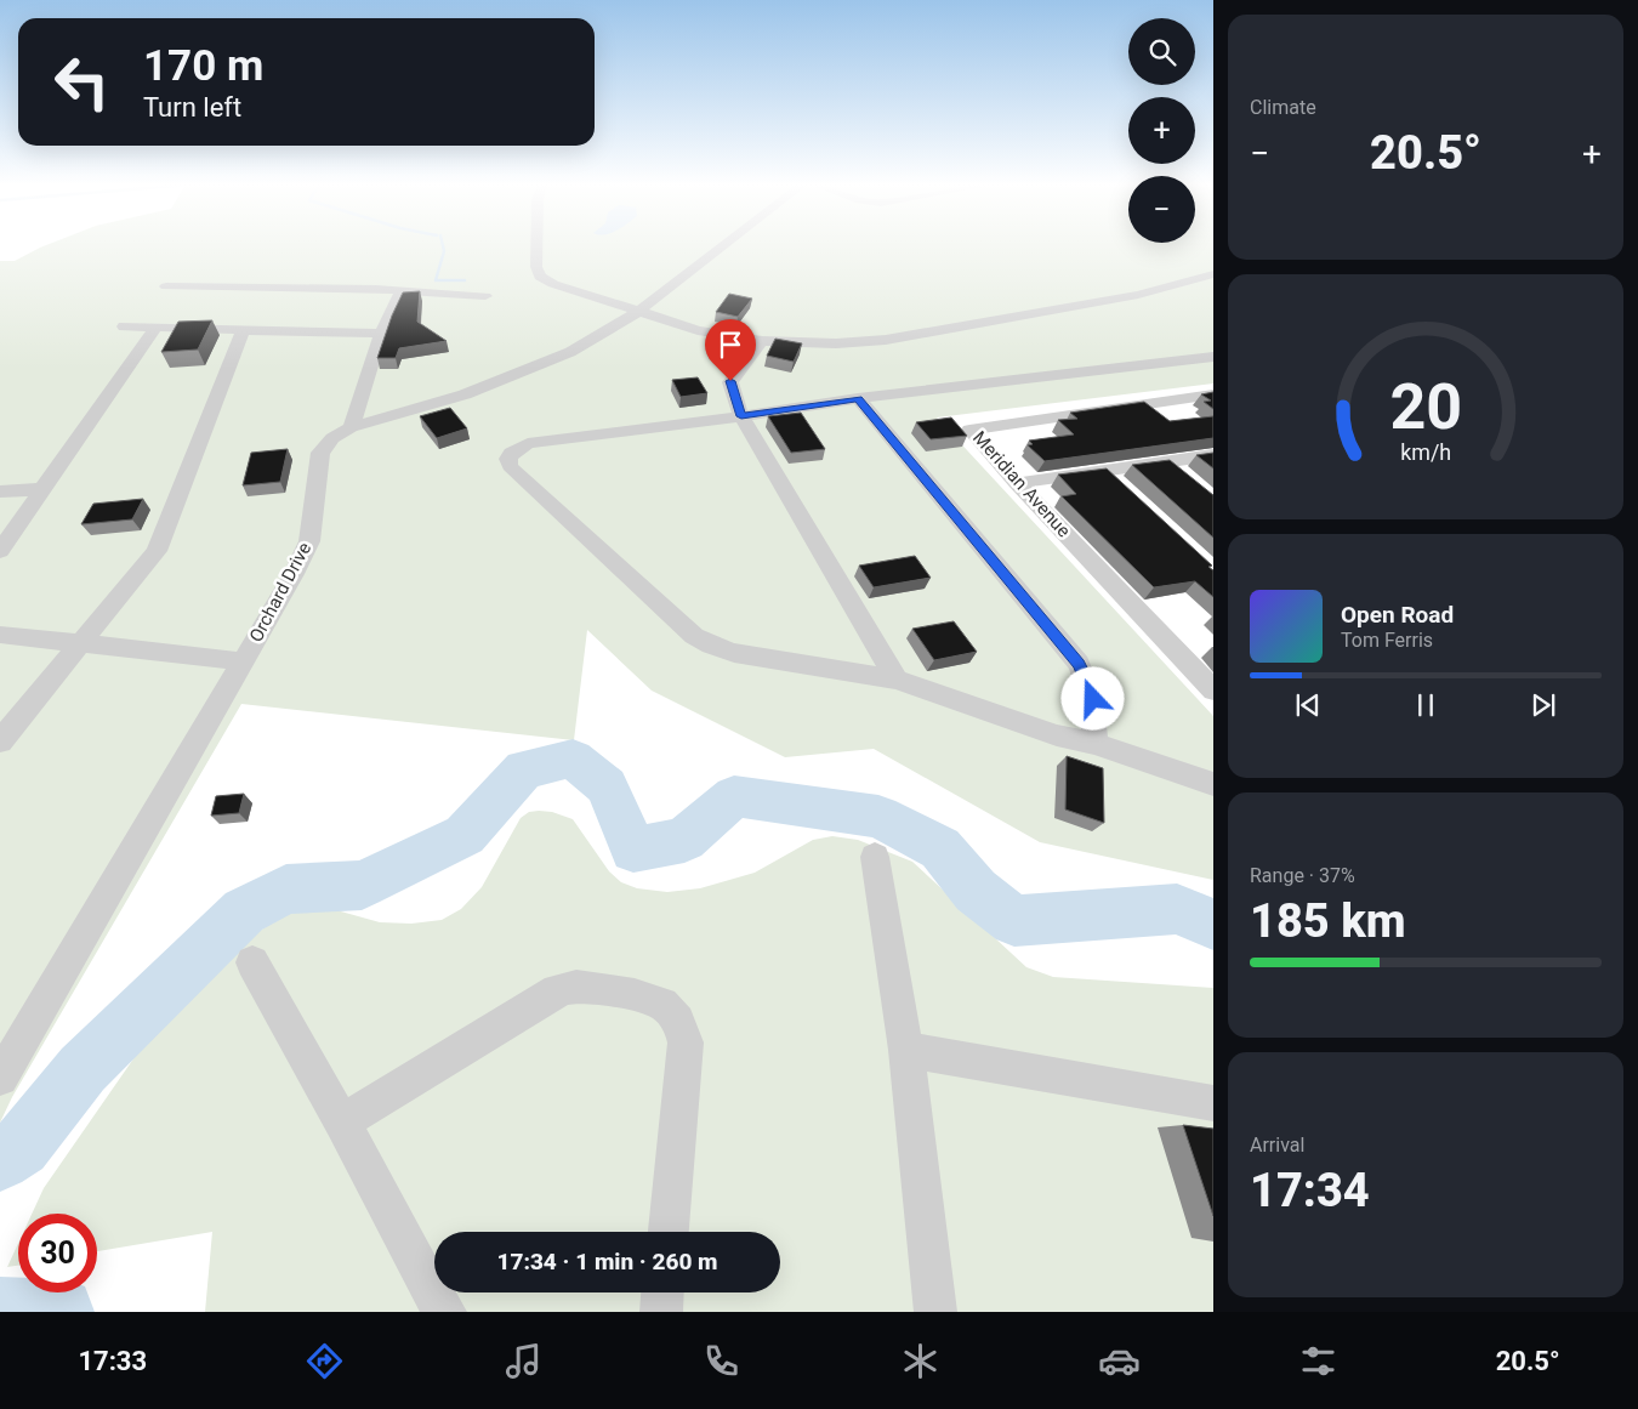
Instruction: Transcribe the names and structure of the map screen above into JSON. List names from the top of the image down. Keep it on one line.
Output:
{"streets":{"street":["Meridian Avenue","Orchard Drive"]},"page":{"tile":["Climate",["Range · 37%","185 km"],["Arrival","17:34"]],"map_buttons":["+","−"],"turn":["170 m","Turn left"],"heat":["−","20.5°","+"],"song":["Open Road","Tom Ferris"],"limit":"30","trip":"17:34 · 1 min · 260 m","tabs":["17:33","20.5°"],"gauge":["20","km/h"]}}
